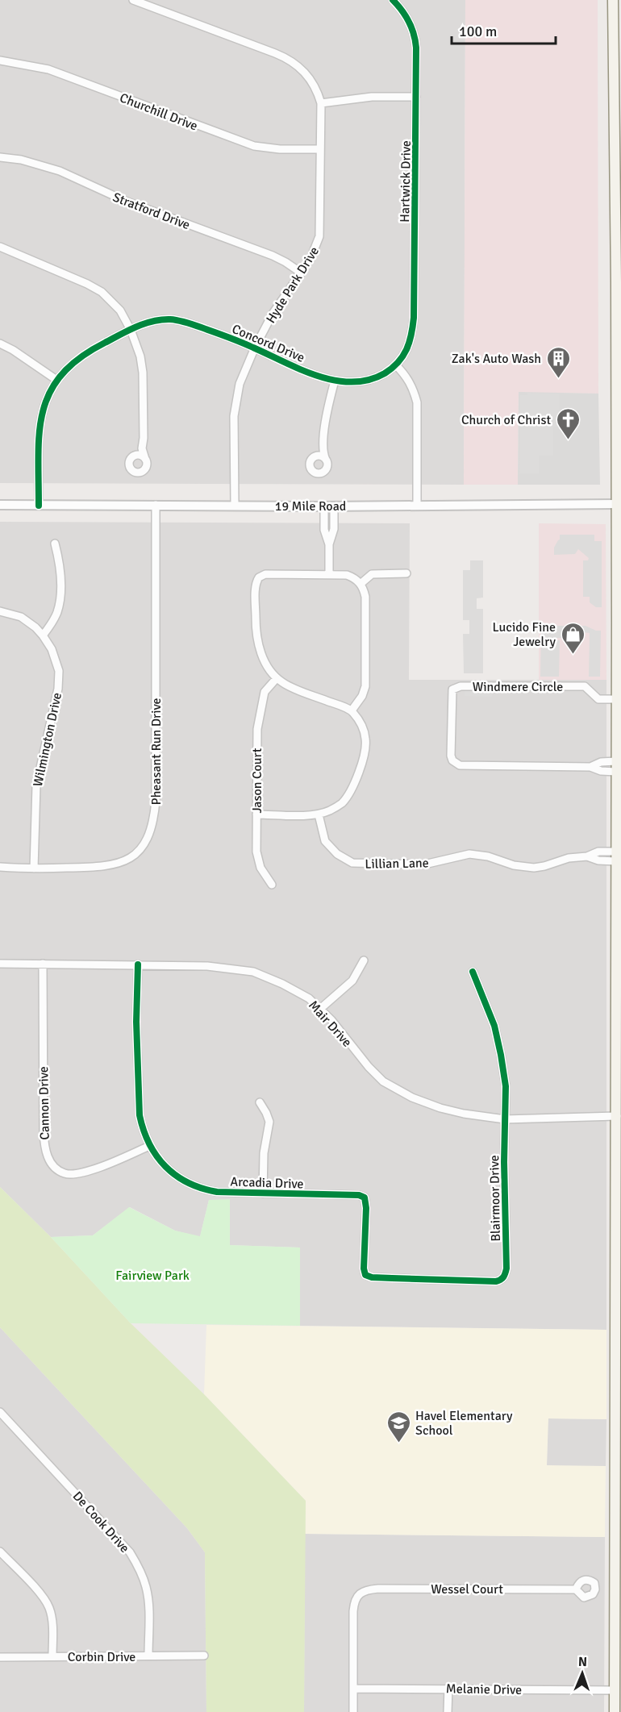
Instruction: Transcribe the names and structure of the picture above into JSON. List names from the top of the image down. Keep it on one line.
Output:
{"streets":{"street":["Churchill Drive","Hartwick Drive","Stratford Drive","Hyde Park Drive","Concord Drive","19 Mile Road","Windmere Circle","Wilmington Drive","Pheasant Run Drive","Jason Court","Lillian Lane","Mair Drive","Cannon Drive","Arcadia Drive","Blairmoor Drive","De Cook Drive","Wessel Court","Corbin Drive","Melanie Drive"]},"crossings":[["Churchill Drive","Hyde Park Drive"],["Hartwick Drive","Concord Drive"],["Stratford Drive","Hyde Park Drive"],["Hyde Park Drive","Concord Drive"],["Hyde Park Drive","19 Mile Road"],["Concord Drive","19 Mile Road"],["19 Mile Road","Pheasant Run Drive"],["Wilmington Drive","Pheasant Run Drive"],["Mair Drive","Cannon Drive"],["Mair Drive","Arcadia Drive"],["Mair Drive","Blairmoor Drive"],["Cannon Drive","Arcadia Drive"],["Arcadia Drive","Blairmoor Drive"],["De Cook Drive","Corbin Drive"],["Wessel Court","Melanie Drive"]],"parks":["Fairview Park"],"places":{"building":["Zak's Auto Wash"],"church":["Church of Christ"],"shop":["Lucido Fine Jewelry"],"school or university":["Havel Elementary School"]},"scale_bar":"100 m","north":"top"}
